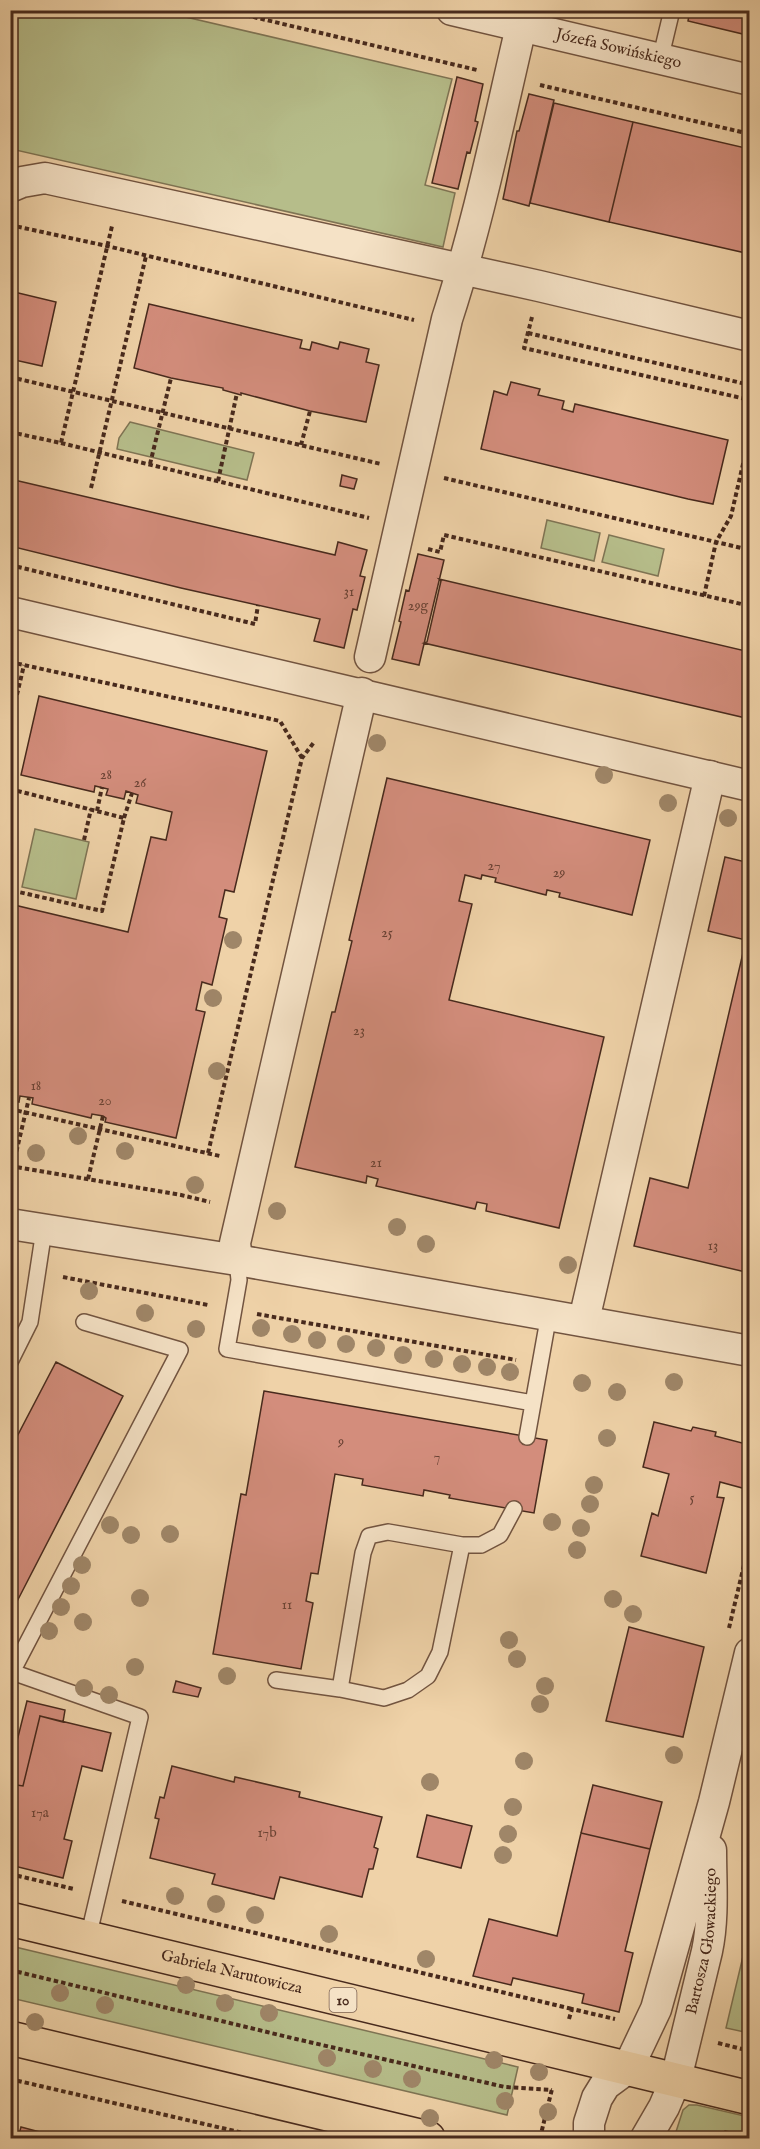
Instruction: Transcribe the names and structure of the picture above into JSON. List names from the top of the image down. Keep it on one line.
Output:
{"streets":{"main road":["Gabriela Narutowicza","10"],"street":["Józefa Sowińskiego","Bartosza Głowackiego"]},"crossings":[["Bartosza Głowackiego","Gabriela Narutowicza"]],"house_numbers":["31","29g","28","26","27","29","25","23","18","20","21","13","9","7","5","11","17a","17b"]}
